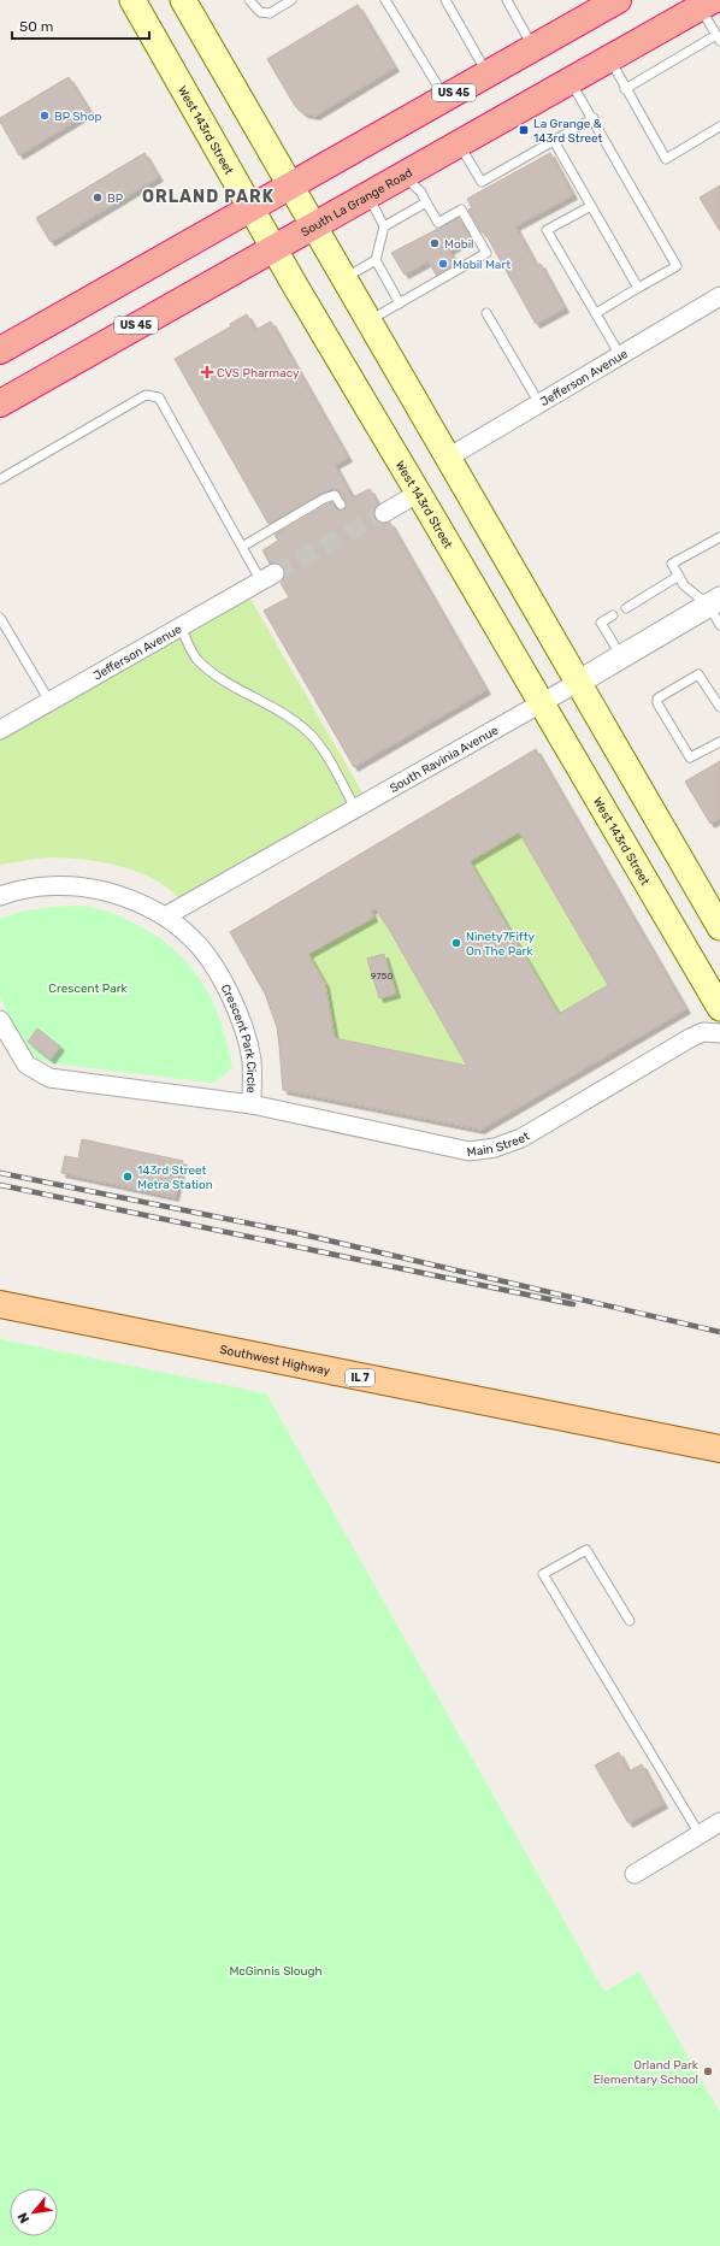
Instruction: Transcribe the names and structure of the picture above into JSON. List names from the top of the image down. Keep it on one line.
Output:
{"streets":{"highway":["US 45","South La Grange Road"],"main road":["West 143rd Street","Southwest Highway","IL 7"],"street":["Jefferson Avenue","South Ravinia Avenue","Crescent Park Circle","Main Street"]},"crossings":[["US 45","West 143rd Street"],["West 143rd Street","South La Grange Road"],["West 143rd Street","South Ravinia Avenue"],["South Ravinia Avenue","Crescent Park Circle"],["Crescent Park Circle","Main Street"]],"districts":["ORLAND PARK"],"parks":["Crescent Park","McGinnis Slough"],"places":{"other":["BP Shop","BP","Mobil","Mobil Mart","Ninety7Fifty On The Park","143rd Street Metra Station","Orland Park Elementary School"],"transit":["La Grange & 143rd Street"],"health":["CVS Pharmacy"]},"house_numbers":["9750"],"scale_bar":"50 m","north":"bottom left"}
